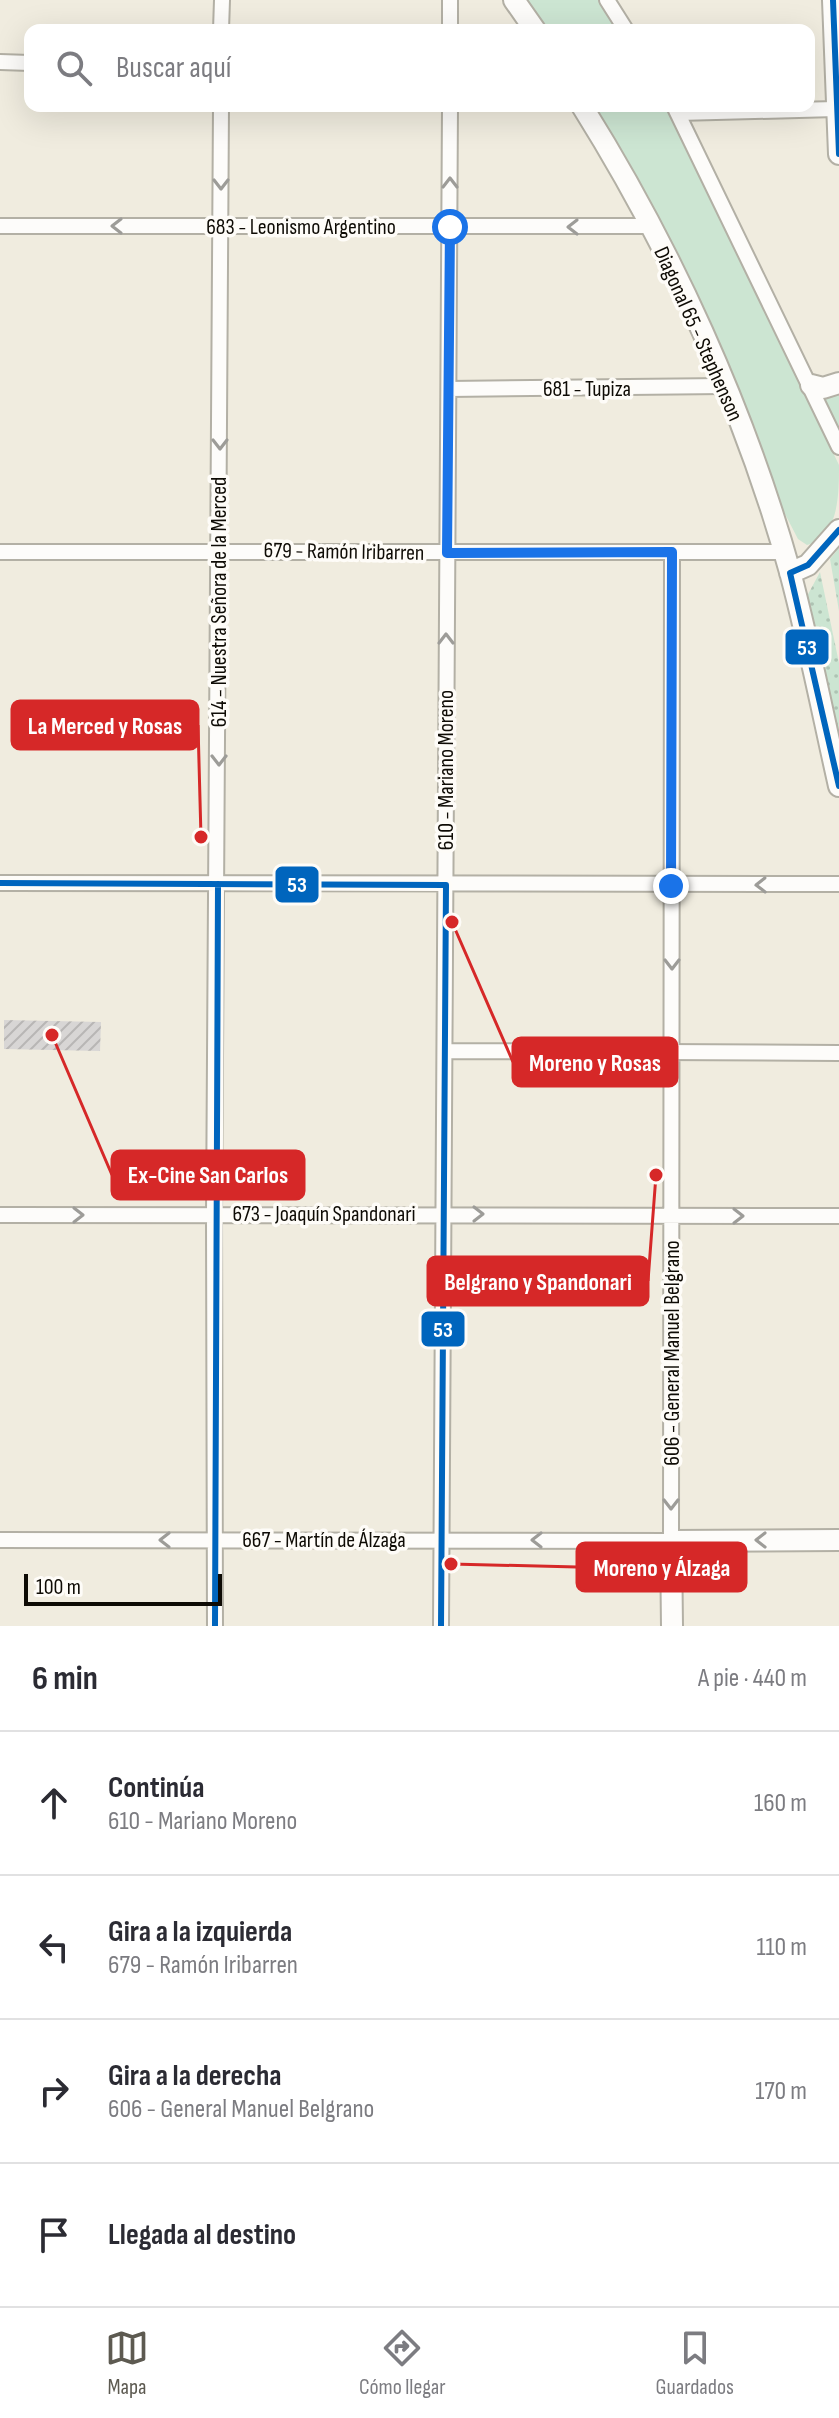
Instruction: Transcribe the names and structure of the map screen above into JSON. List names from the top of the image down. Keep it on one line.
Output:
{"streets":{"street":["683 - Leonismo Argentino","Diagonal 65 - Stephenson","681 - Tupiza","679 - Ramón Iribarren","614 - Nuestra Señora de la Merced","610 - Mariano Moreno","673 - Joaquín Spandonari","606 - General Manuel Belgrano","667 - Martín de Álzaga"]},"crossings":[["683 - Leonismo Argentino","Diagonal 65 - Stephenson"],["683 - Leonismo Argentino","614 - Nuestra Señora de la Merced"],["683 - Leonismo Argentino","610 - Mariano Moreno"],["Diagonal 65 - Stephenson","681 - Tupiza"],["Diagonal 65 - Stephenson","679 - Ramón Iribarren"],["681 - Tupiza","610 - Mariano Moreno"],["679 - Ramón Iribarren","614 - Nuestra Señora de la Merced"],["679 - Ramón Iribarren","610 - Mariano Moreno"],["679 - Ramón Iribarren","606 - General Manuel Belgrano"],["614 - Nuestra Señora de la Merced","673 - Joaquín Spandonari"],["614 - Nuestra Señora de la Merced","667 - Martín de Álzaga"],["610 - Mariano Moreno","673 - Joaquín Spandonari"],["610 - Mariano Moreno","667 - Martín de Álzaga"],["673 - Joaquín Spandonari","606 - General Manuel Belgrano"],["606 - General Manuel Belgrano","667 - Martín de Álzaga"]],"one_way":["683 - Leonismo Argentino","614 - Nuestra Señora de la Merced","673 - Joaquín Spandonari","606 - General Manuel Belgrano","667 - Martín de Álzaga"],"places":["La Merced y Rosas","Moreno y Rosas","Ex-Cine San Carlos","Belgrano y Spandonari","Moreno y Álzaga"],"lines":["transit line 53"],"scale_bar":"100 m","page":{"search":"Buscar aquí","scale":"100 m","heading":["6 min","A pie · 440 m"],"list":[["Continúa","610 - Mariano Moreno","160 m"],["Gira a la izquierda","679 - Ramón Iribarren","110 m"],["Gira a la derecha","606 - General Manuel Belgrano","170 m"],"Llegada al destino"],"nav":["Mapa","Cómo llegar","Guardados"]}}
